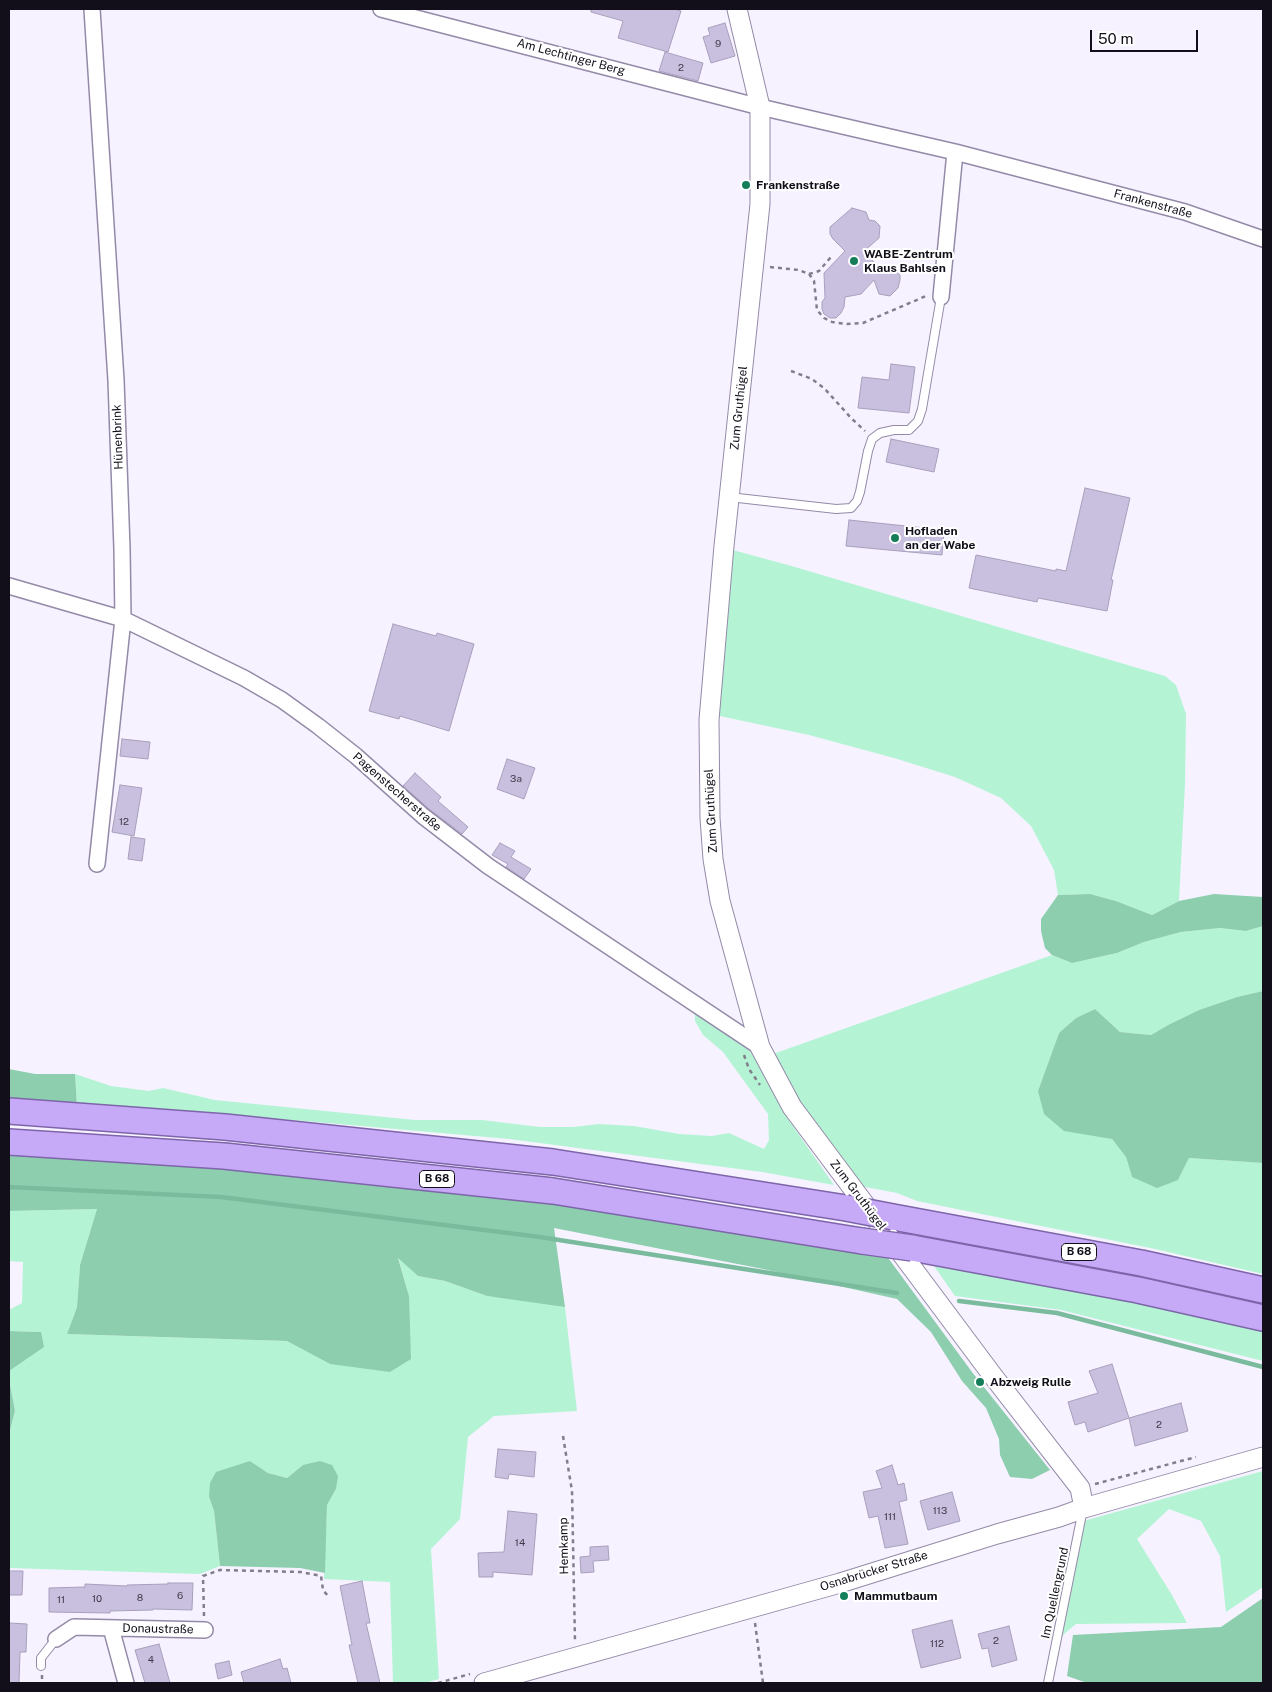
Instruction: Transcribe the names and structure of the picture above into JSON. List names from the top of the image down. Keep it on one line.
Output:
{"streets":{"highway":["B 68"],"street":["Am Lechtinger Berg","Frankenstraße","Zum Gruthügel","Hünenbrink","Pagenstecherstraße","Osnabrücker Straße","Donaustraße"],"lane":["Im Quellengrund"],"path":["Hemkamp"]},"crossings":[["Am Lechtinger Berg","Frankenstraße"],["Am Lechtinger Berg","Zum Gruthügel"],["Frankenstraße","Zum Gruthügel"],["Zum Gruthügel","Pagenstecherstraße"],["Zum Gruthügel","Osnabrücker Straße"],["Zum Gruthügel","Im Quellengrund"],["Hünenbrink","Pagenstecherstraße"],["Hemkamp","Osnabrücker Straße"],["Osnabrücker Straße","Im Quellengrund"]],"places":["Frankenstraße","WABE-Zentrum Klaus Bahlsen","Hofladen an der Wabe","Abzweig Rulle","Mammutbaum"],"house_numbers":["9","2","3a","12","2","113","111","14","6","8","10","11","2","112","4"],"scale_bar":"50 m"}
